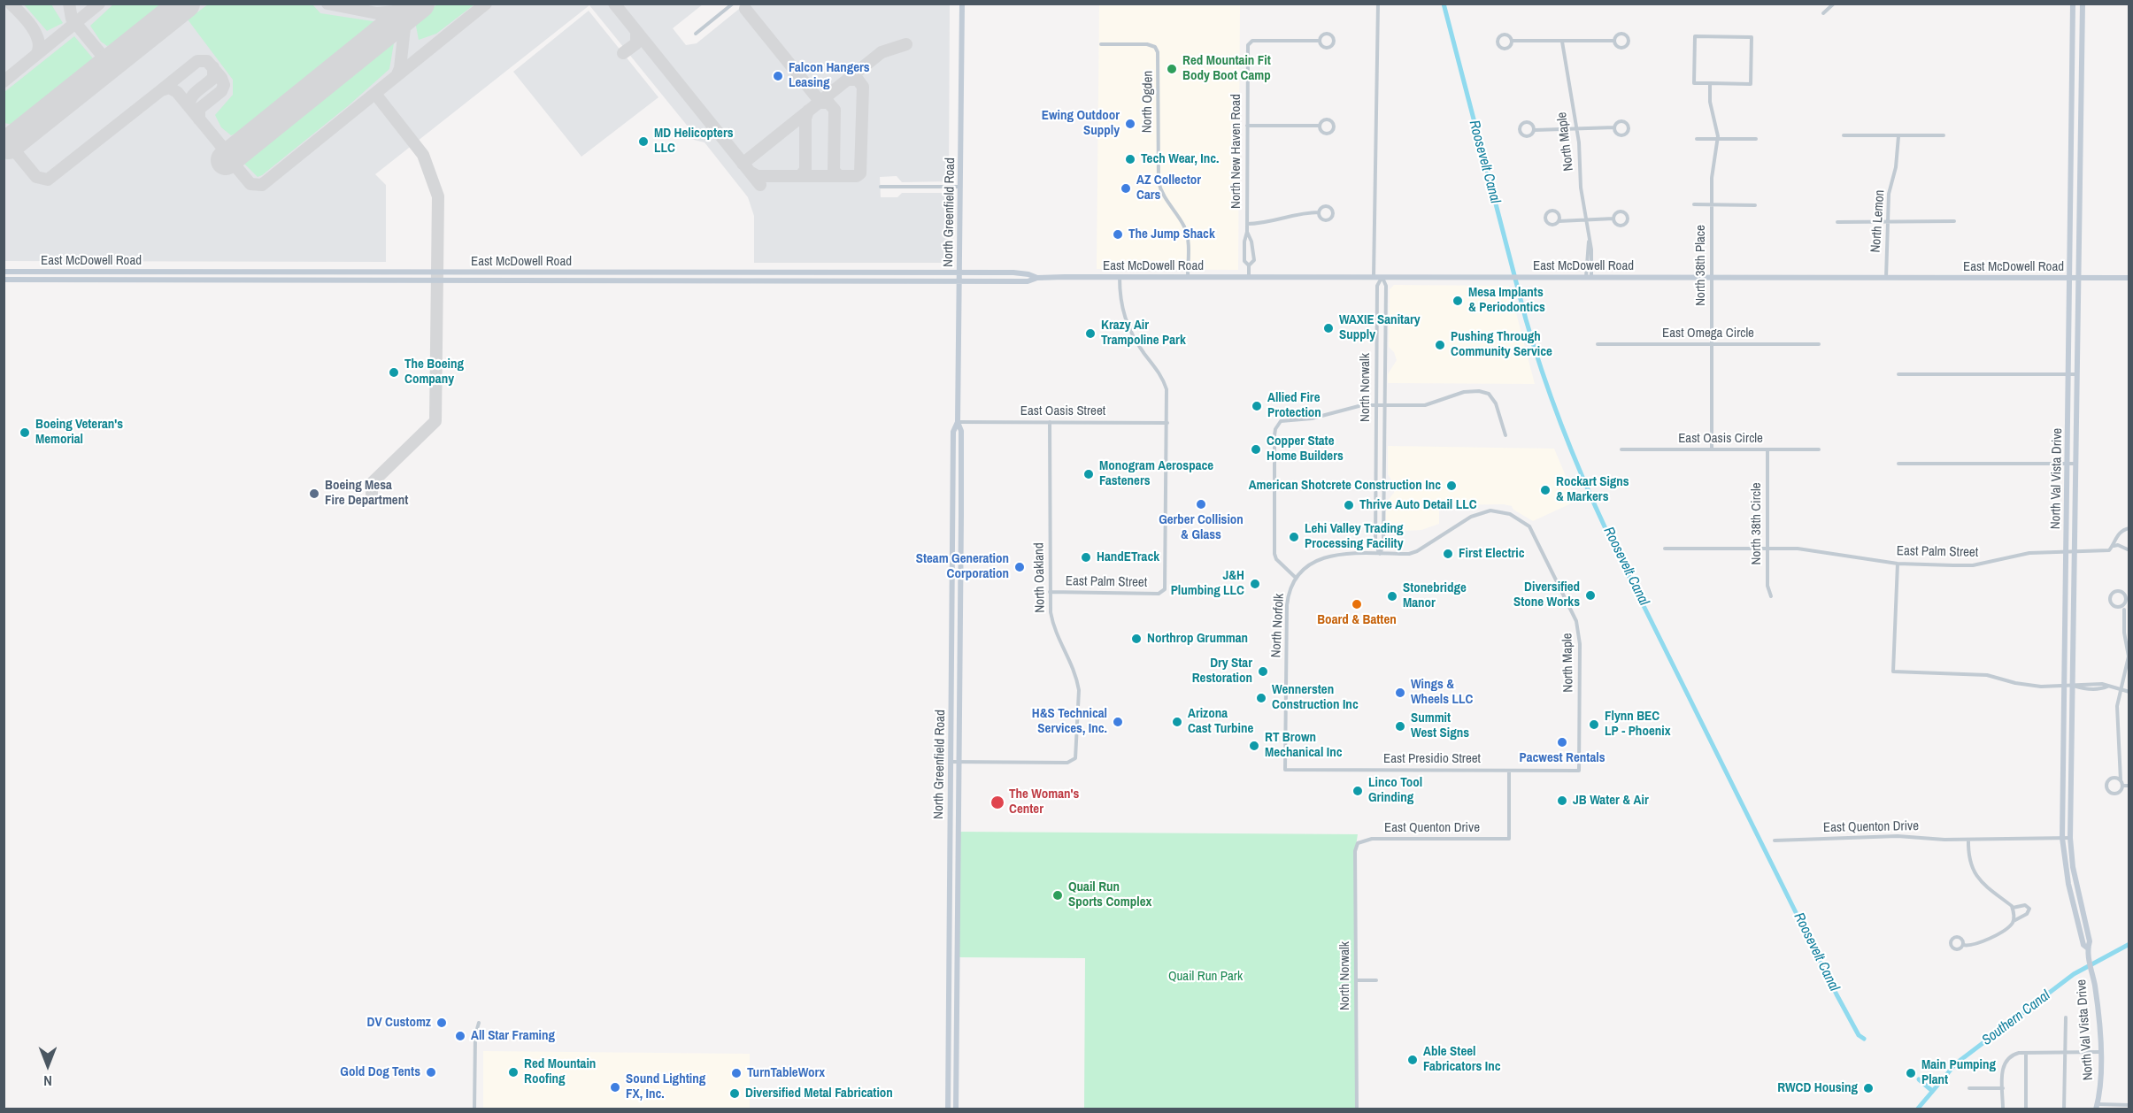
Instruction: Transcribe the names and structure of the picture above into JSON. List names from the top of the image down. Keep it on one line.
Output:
{"streets":{"main road":["North Greenfield Road","East McDowell Road","North Val Vista Drive"],"street":["North Ogden","North Maple","North New Haven Road","North Lemon","North 38th Place","East Omega Circle","North Norwalk","East Oasis Street","East Oasis Circle","North 38th Circle","East Palm Street","North Oakland","North Norfolk","East Presidio Street","East Quenton Drive"]},"crossings":[["North Ogden","East McDowell Road"],["North Maple","East McDowell Road"],["North Maple","North Norwalk"],["North Maple","East Presidio Street"],["North New Haven Road","East McDowell Road"],["North Greenfield Road","East McDowell Road"],["North Greenfield Road","East Oasis Street"],["North Greenfield Road","North Oakland"],["North Lemon","East McDowell Road"],["East McDowell Road","North 38th Place"],["East McDowell Road","North Norwalk"],["East McDowell Road","North Val Vista Drive"],["North 38th Place","East Omega Circle"],["North 38th Place","East Oasis Circle"],["North Norwalk","North Norfolk"],["North Norwalk","East Quenton Drive"],["East Oasis Street","East Palm Street"],["East Oasis Street","North Oakland"],["East Oasis Circle","North 38th Circle"],["North Val Vista Drive","East Palm Street"],["North Val Vista Drive","East Quenton Drive"],["North 38th Circle","East Palm Street"],["East Palm Street","North Oakland"],["North Norfolk","East Presidio Street"],["East Presidio Street","East Quenton Drive"]],"water":["Roosevelt Canal","Southern Canal"],"parks":["Quail Run Park"],"places":["Red Mountain Fit Body Boot Camp","Falcon Hangers Leasing","Ewing Outdoor Supply","MD Helicopters LLC","Tech Wear, Inc.","AZ Collector Cars","The Jump Shack","Mesa Implants & Periodontics","WAXIE Sanitary Supply","Krazy Air Trampoline Park","Pushing Through Community Service","The Boeing Company","Allied Fire Protection","Boeing Veteran's Memorial","Copper State Home Builders","Monogram Aerospace Fasteners","American Shotcrete Construction Inc","Rockart Signs & Markers","Boeing Mesa Fire Department","Gerber Collision & Glass","Thrive Auto Detail LLC","Lehi Valley Trading Processing Facility","First Electric","HandETrack","Steam Generation Corporation","J&H Plumbing LLC","Diversified Stone Works","Stonebridge Manor","Board & Batten","Northrop Grumman","Dry Star Restoration","Wings & Wheels LLC","Wennersten Construction Inc","H&S Technical Services, Inc.","Arizona Cast Turbine","Flynn BEC LP - Phoenix","Summit West Signs","Pacwest Rentals","RT Brown Mechanical Inc","Linco Tool Grinding","JB Water & Air","The Woman's Center","Quail Run Sports Complex","DV Customz","All Star Framing","Able Steel Fabricators Inc","Gold Dog Tents","Red Mountain Roofing","TurnTableWorx","Main Pumping Plant","Sound Lighting FX, Inc.","RWCD Housing","Diversified Metal Fabrication"],"north":"bottom"}
